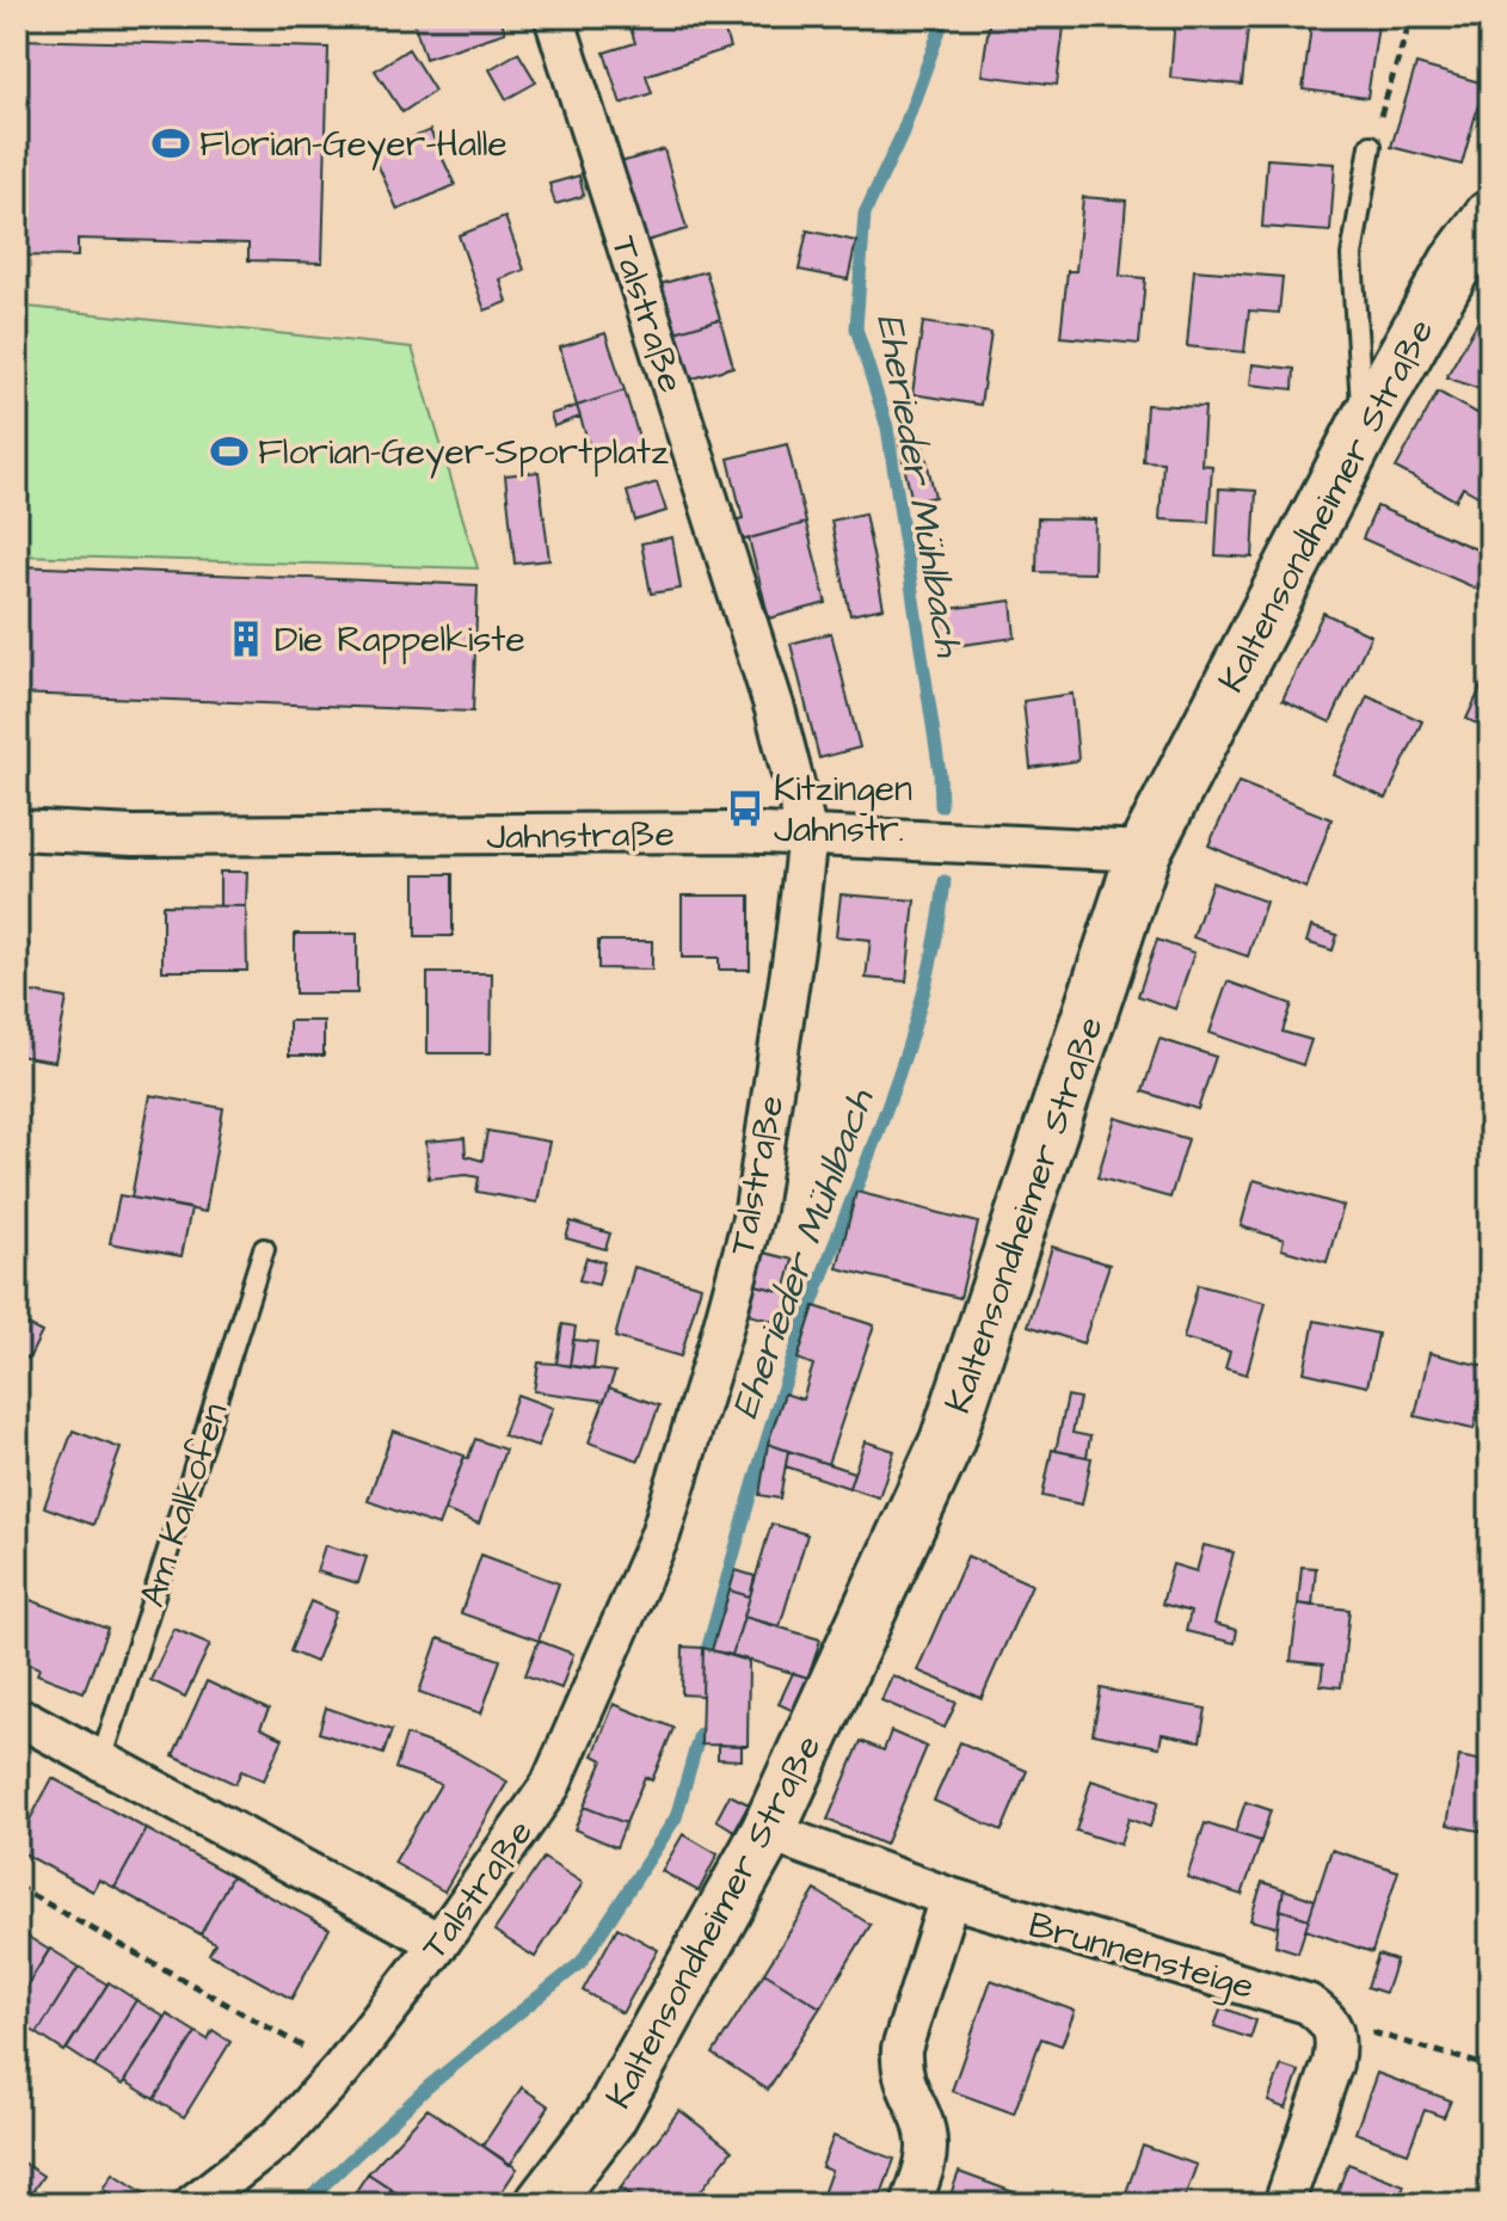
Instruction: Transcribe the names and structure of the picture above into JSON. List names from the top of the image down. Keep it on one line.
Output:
{"streets":{"main road":["Kaltensondheimer Straße"],"street":["Talstraße","Jahnstraße","Brunnensteige"],"lane":["Am Kalkofen"]},"crossings":[["Talstraße","Jahnstraße"],["Kaltensondheimer Straße","Jahnstraße"],["Kaltensondheimer Straße","Brunnensteige"]],"water":["Eherieder Mühlbach"],"places":{"sports":["Florian-Geyer-Halle","Florian-Geyer-Sportplatz"],"building":["Die Rappelkiste"],"bus stop":["Kitzingen Jahnstr."]}}
